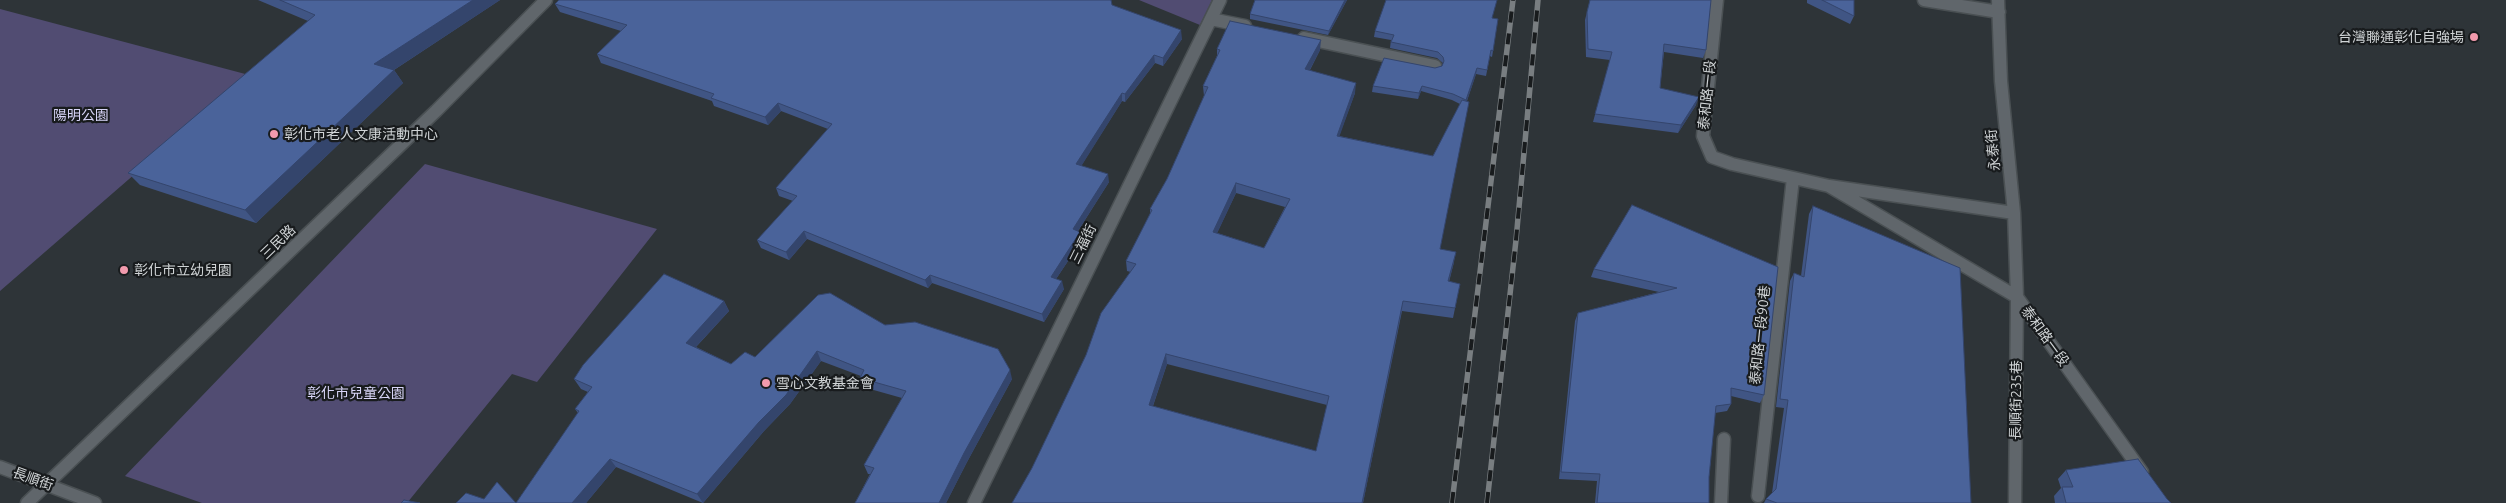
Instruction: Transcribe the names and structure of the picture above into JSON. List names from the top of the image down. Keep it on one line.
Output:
{"streets":{"street":["泰和路一段","永泰街","三民路","三福街","泰和路一段90巷","長順街235巷","長順街"]},"crossings":[["泰和路一段","永泰街"],["泰和路一段","泰和路一段90巷"],["泰和路一段","長順街235巷"],["永泰街","長順街235巷"],["三民路","長順街"]],"parks":["陽明公園","彰化市兒童公園"],"places":["台灣聯通彰化自強場","彰化市老人文康活動中心","彰化市立幼兒園","雪心文教基金會"]}
